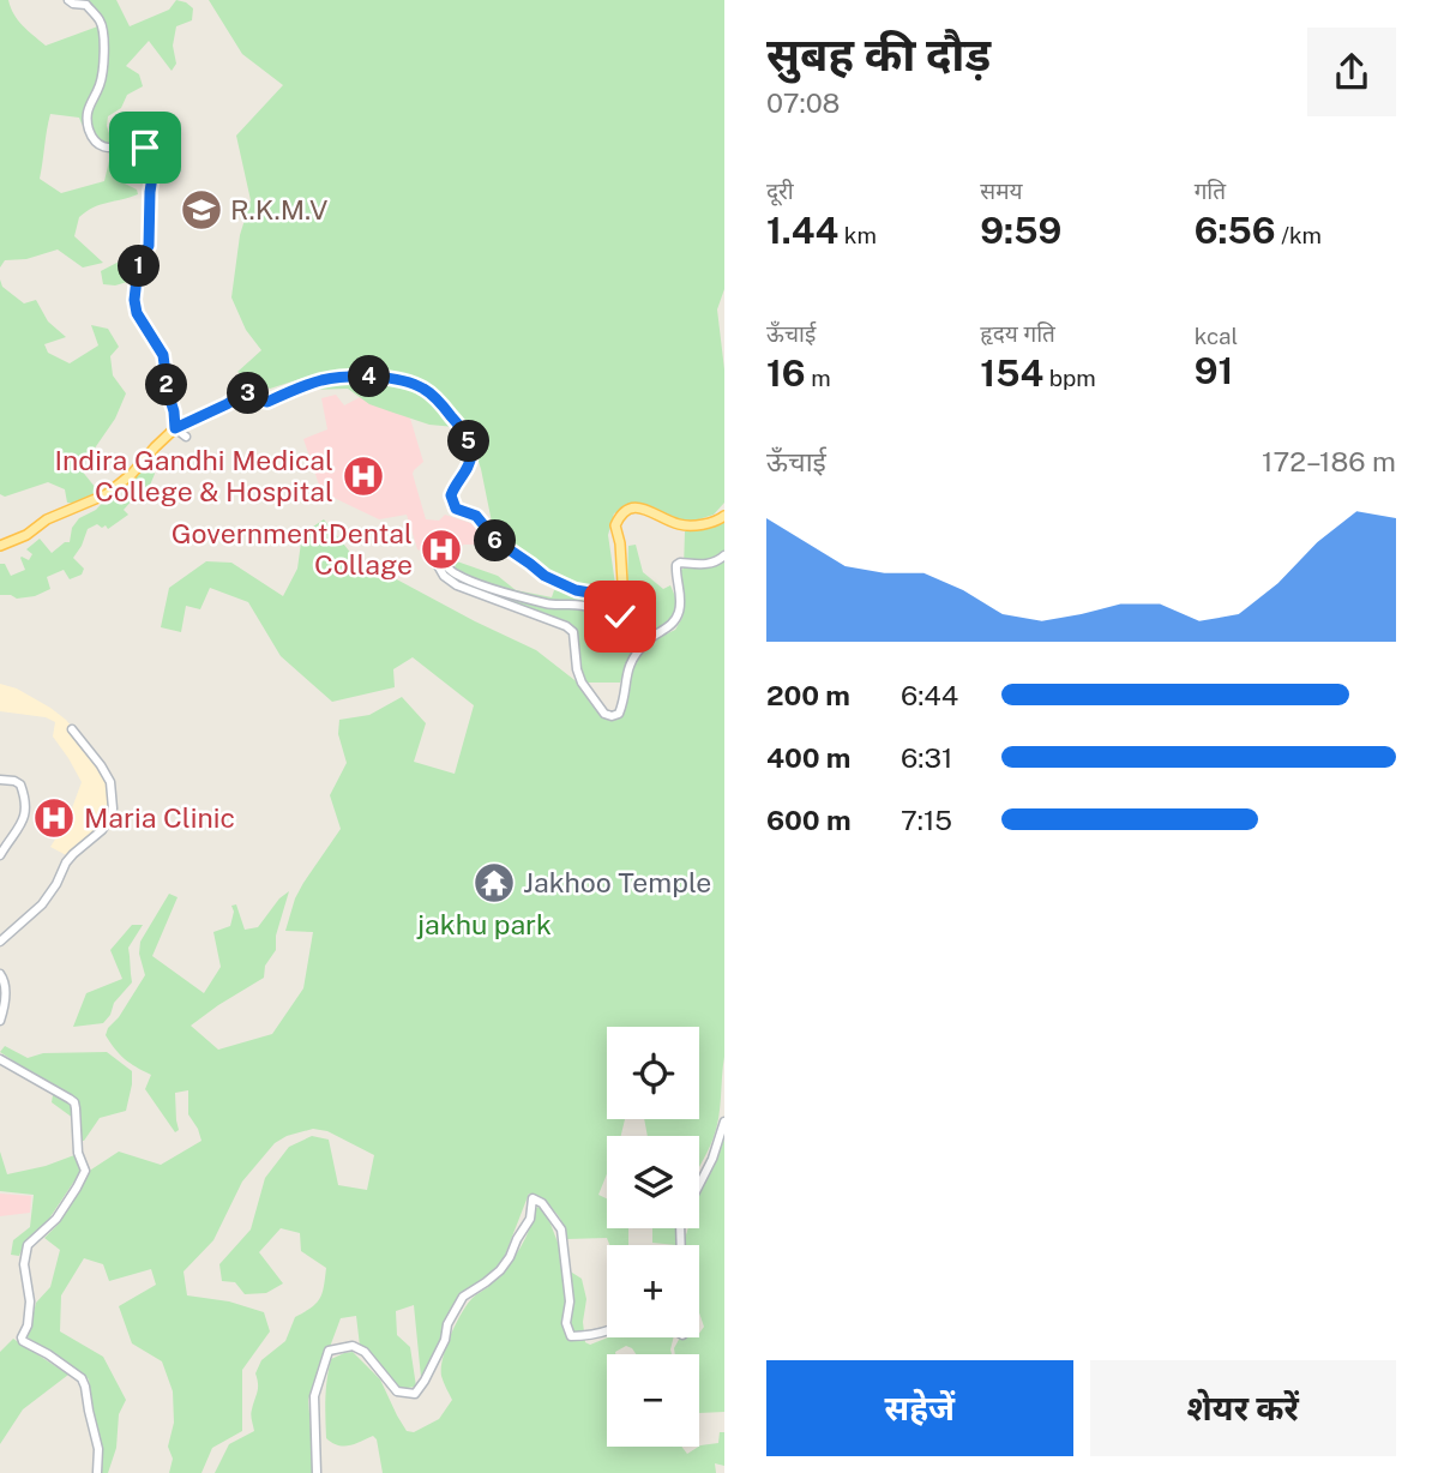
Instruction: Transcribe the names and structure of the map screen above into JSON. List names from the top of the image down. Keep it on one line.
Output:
{"parks":["jakhu park"],"places":{"school or university":["R.K.M.V"],"hospital":["Indira Gandhi Medical College & Hospital","GovernmentDental Collage","Maria Clinic"],"temple":["Jakhoo Temple"]},"page":{"heading":["सुबह की दौड़","07:08"],"stats":[["दूरी","1.44 km"],["समय","9:59"],["गति","6:56 /km"],["ऊँचाई","16 m"],["हृदय गति","154 bpm"],["kcal","91"]],"pins":["1","4","2","3","5","6"],"chart":["ऊँचाई","172–186 m"],"list":[{"name":"200 m","note":"6:44"},{"name":"400 m","note":"6:31"},{"name":"600 m","note":"7:15"}],"map_buttons":["+","−"],"buttons":["सहेजें","शेयर करें"]}}
